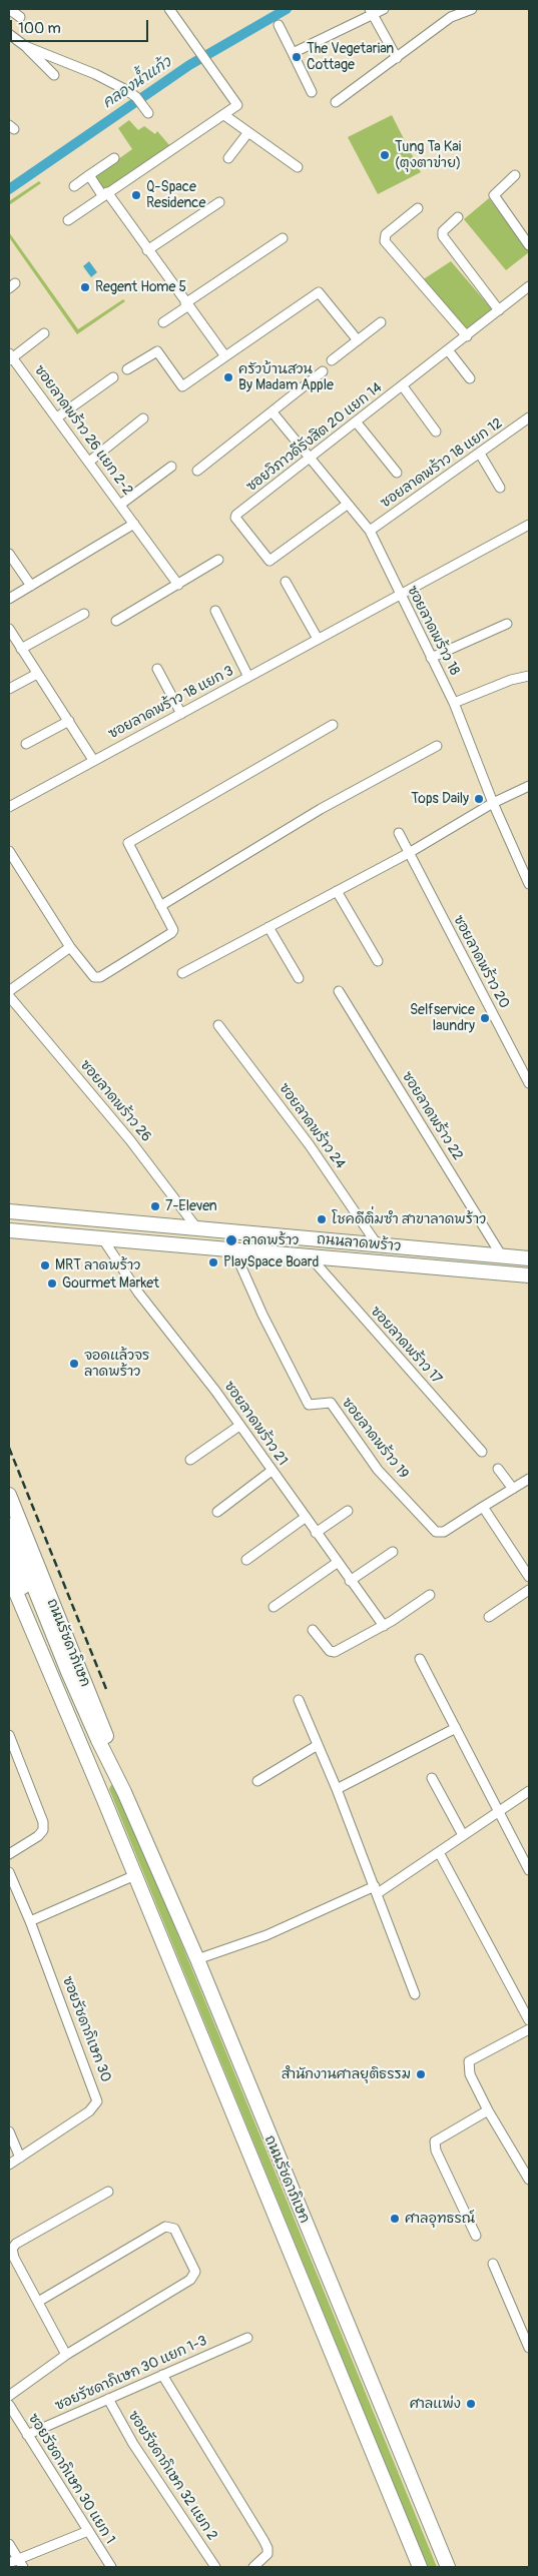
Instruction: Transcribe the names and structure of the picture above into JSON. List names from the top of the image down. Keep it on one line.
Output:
{"streets":{"main road":["ถนนลาดพร้าว","ถนนรัชดาภิเษก"],"street":["ซอยลาดพร้าว 26 แยก 2-2","ซอยวิภาวดีรังสิต 20 แยก 14","ซอยลาดพร้าว 18 แยก 12","ซอยลาดพร้าว 18","ซอยลาดพร้าว 18 แยก 3","ซอยลาดพร้าว 20","ซอยลาดพร้าว 26","ซอยลาดพร้าว 22","ซอยลาดพร้าว 24","ซอยลาดพร้าว 17","ซอยลาดพร้าว 21","ซอยลาดพร้าว 19","ซอยรัชดาภิเษก 30","ซอยรัชดาภิเษก 30 แยก 1-3","ซอยรัชดาภิเษก 32 แยก 2","ซอยรัชดาภิเษก 30 แยก 1"]},"crossings":[["ซอยวิภาวดีรังสิต 20 แยก 14","ซอยลาดพร้าว 18"],["ซอยลาดพร้าว 18 แยก 12","ซอยลาดพร้าว 18"],["ซอยลาดพร้าว 18","ซอยลาดพร้าว 18 แยก 3"],["ซอยลาดพร้าว 26","ถนนลาดพร้าว"],["ซอยลาดพร้าว 22","ถนนลาดพร้าว"],["ซอยลาดพร้าว 24","ถนนลาดพร้าว"],["ถนนลาดพร้าว","ซอยลาดพร้าว 17"],["ถนนลาดพร้าว","ซอยลาดพร้าว 21"],["ถนนลาดพร้าว","ซอยลาดพร้าว 19"],["ซอยรัชดาภิเษก 30 แยก 1-3","ซอยรัชดาภิเษก 32 แยก 2"],["ซอยรัชดาภิเษก 30 แยก 1-3","ซอยรัชดาภิเษก 30 แยก 1"]],"water":["คลองน้ำแก้ว"],"places":["The Vegetarian Cottage","Tung Ta Kai (ตุงตาข่าย)","Q-Space Residence","Regent Home 5","ครัวบ้านสวน By Madam Apple","Tops Daily","Selfservice laundry","7-Eleven","โชคดีติ่มซำ สาขาลาดพร้าว","ลาดพร้าว","PlaySpace Board","MRT ลาดพร้าว","Gourmet Market","จอดแล้วจร ลาดพร้าว","สำนักงานศาลยุติธรรม","ศาลอุทธรณ์","ศาลแพ่ง"],"scale_bar":"100 m"}
